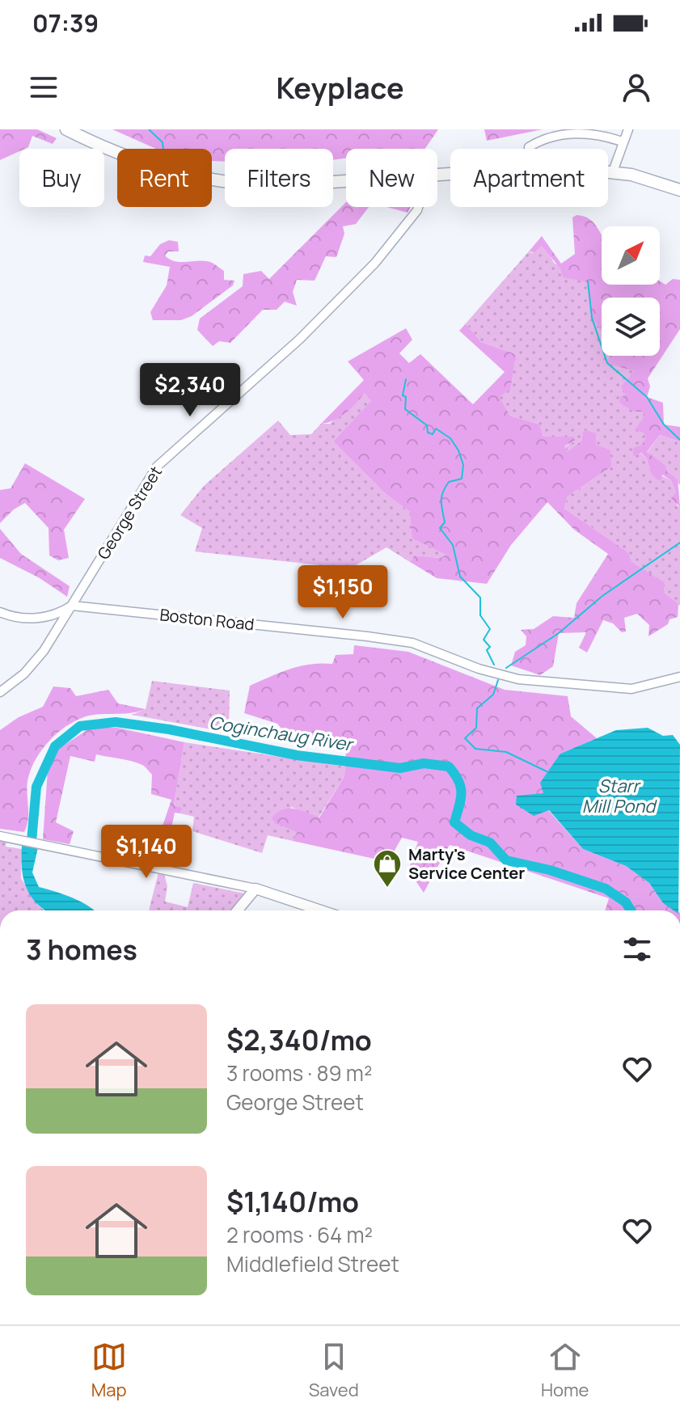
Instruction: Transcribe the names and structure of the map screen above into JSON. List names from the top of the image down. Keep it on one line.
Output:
{"streets":{"street":["George Street","Boston Road"]},"crossings":[["George Street","Boston Road"]],"water":["Coginchaug River","Starr Mill Pond"],"places":{"shop":["Marty's Service Center"]},"north":"top right","page":{"status":"07:39","header":"Keyplace","chip":["Buy","Rent","Filters","New","Apartment"],"price":["$2,340","$1,150","$1,140"],"heading":"3 homes","list":[{"name":"$2,340/mo","note":"3 rooms · 89 m² · George Street"},{"name":"$1,140/mo","note":"2 rooms · 64 m² · Middlefield Street"}],"tabs":["Map","Saved","Home"]}}
